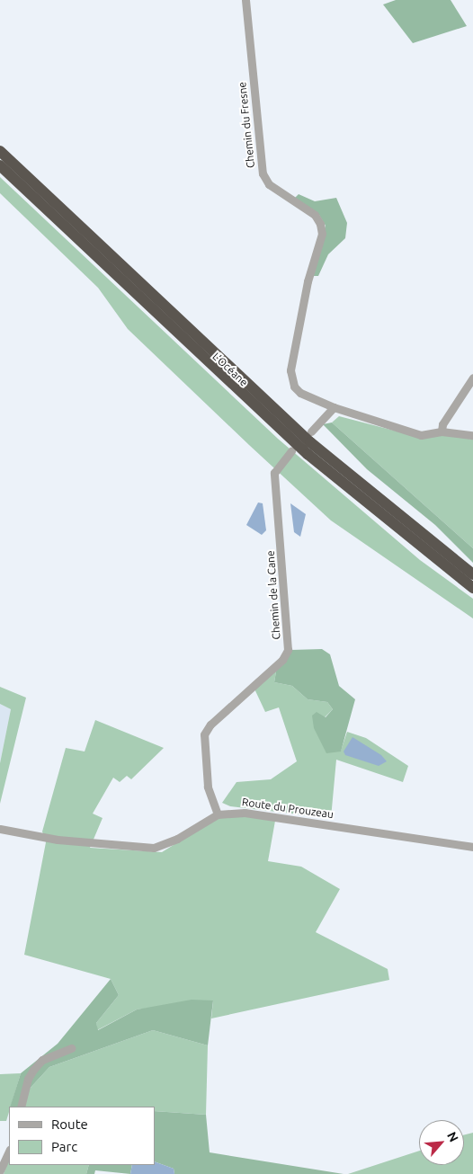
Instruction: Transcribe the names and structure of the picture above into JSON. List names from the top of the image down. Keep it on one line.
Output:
{"streets":{"highway":["L’Océane"],"street":["Chemin du Fresne","Chemin de la Cane","Route du Prouzeau"]},"crossings":[["Chemin de la Cane","Route du Prouzeau"]],"legend":["Route","Parc"],"north":"top right"}
